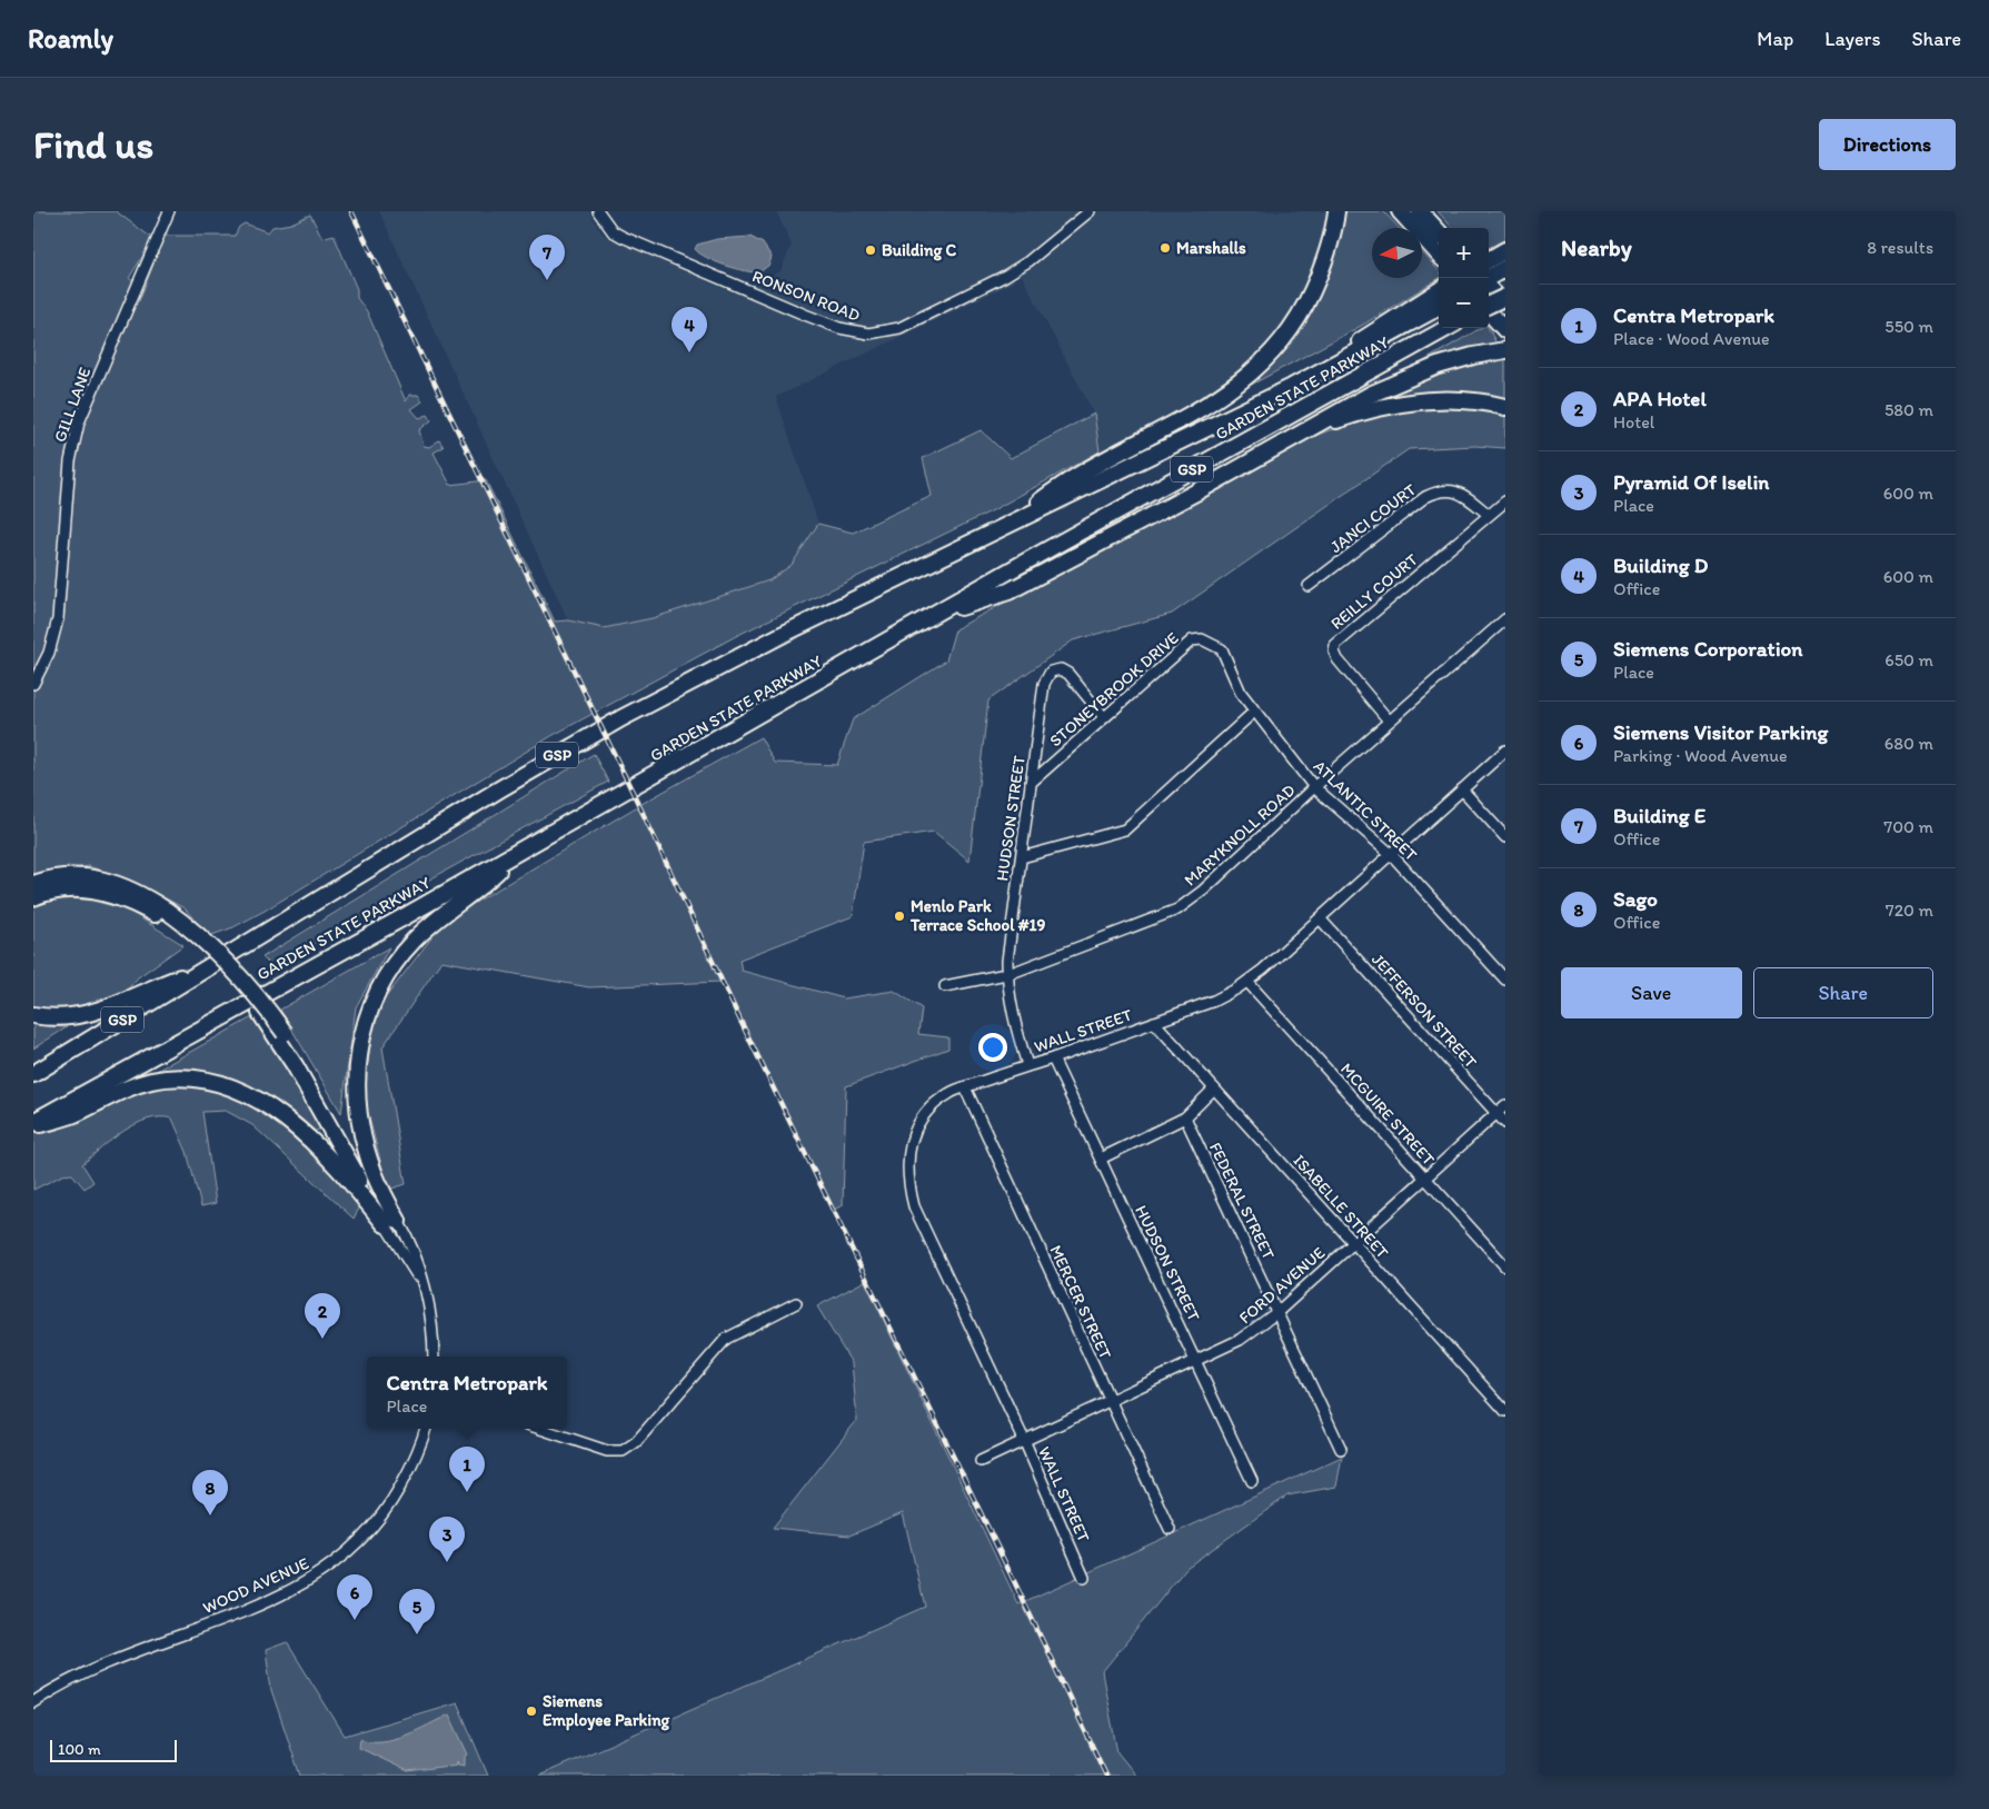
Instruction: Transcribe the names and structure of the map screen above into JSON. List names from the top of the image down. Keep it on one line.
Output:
{"streets":{"highway":["GARDEN STATE PARKWAY","GSP"],"street":["RONSON ROAD","GILL LANE","JANCI COURT","REILLY COURT","STONEYBROOK DRIVE","ATLANTIC STREET","HUDSON STREET","MARYKNOLL ROAD","JEFFERSON STREET","WALL STREET","MCGUIRE STREET","FEDERAL STREET","ISABELLE STREET","FORD AVENUE","MERCER STREET","WOOD AVENUE"]},"crossings":[["JANCI COURT","REILLY COURT"],["REILLY COURT","MARYKNOLL ROAD"],["STONEYBROOK DRIVE","ATLANTIC STREET"],["STONEYBROOK DRIVE","HUDSON STREET"],["ATLANTIC STREET","MARYKNOLL ROAD"],["ATLANTIC STREET","WALL STREET"],["HUDSON STREET","MARYKNOLL ROAD"],["HUDSON STREET","WALL STREET"],["HUDSON STREET","FORD AVENUE"],["JEFFERSON STREET","WALL STREET"],["JEFFERSON STREET","FORD AVENUE"],["WALL STREET","MCGUIRE STREET"],["WALL STREET","ISABELLE STREET"],["WALL STREET","FORD AVENUE"],["WALL STREET","MERCER STREET"],["MCGUIRE STREET","FORD AVENUE"],["FEDERAL STREET","FORD AVENUE"],["ISABELLE STREET","FORD AVENUE"],["FORD AVENUE","MERCER STREET"]],"places":["Marshalls","Building C","Menlo Park Terrace School #19","Siemens Employee Parking"],"scale_bar":"100 m","north":"left","page":{"header":"Roamly","nav":["Map","Layers","Share"],"buttons":["Directions",["Save","Share"]],"title":"Find us","heading":["Nearby","8 results"],"map_buttons":["+","−"],"pins":["7","4","2","1","8","3","6","5"],"list":[{"mark":"1","name":"Centra Metropark","note":"Place · Wood Avenue","value":"550 m"},{"mark":"2","name":"APA Hotel","note":"Hotel","value":"580 m"},{"mark":"3","name":"Pyramid Of Iselin","note":"Place","value":"600 m"},{"mark":"4","name":"Building D","note":"Office","value":"600 m"},{"mark":"5","name":"Siemens Corporation","note":"Place","value":"650 m"},{"mark":"6","name":"Siemens Visitor Parking","note":"Parking · Wood Avenue","value":"680 m"},{"mark":"7","name":"Building E","note":"Office","value":"700 m"},{"mark":"8","name":"Sago","note":"Office","value":"720 m"}],"popup":["Centra Metropark","Place"],"scale":"100 m"}}
